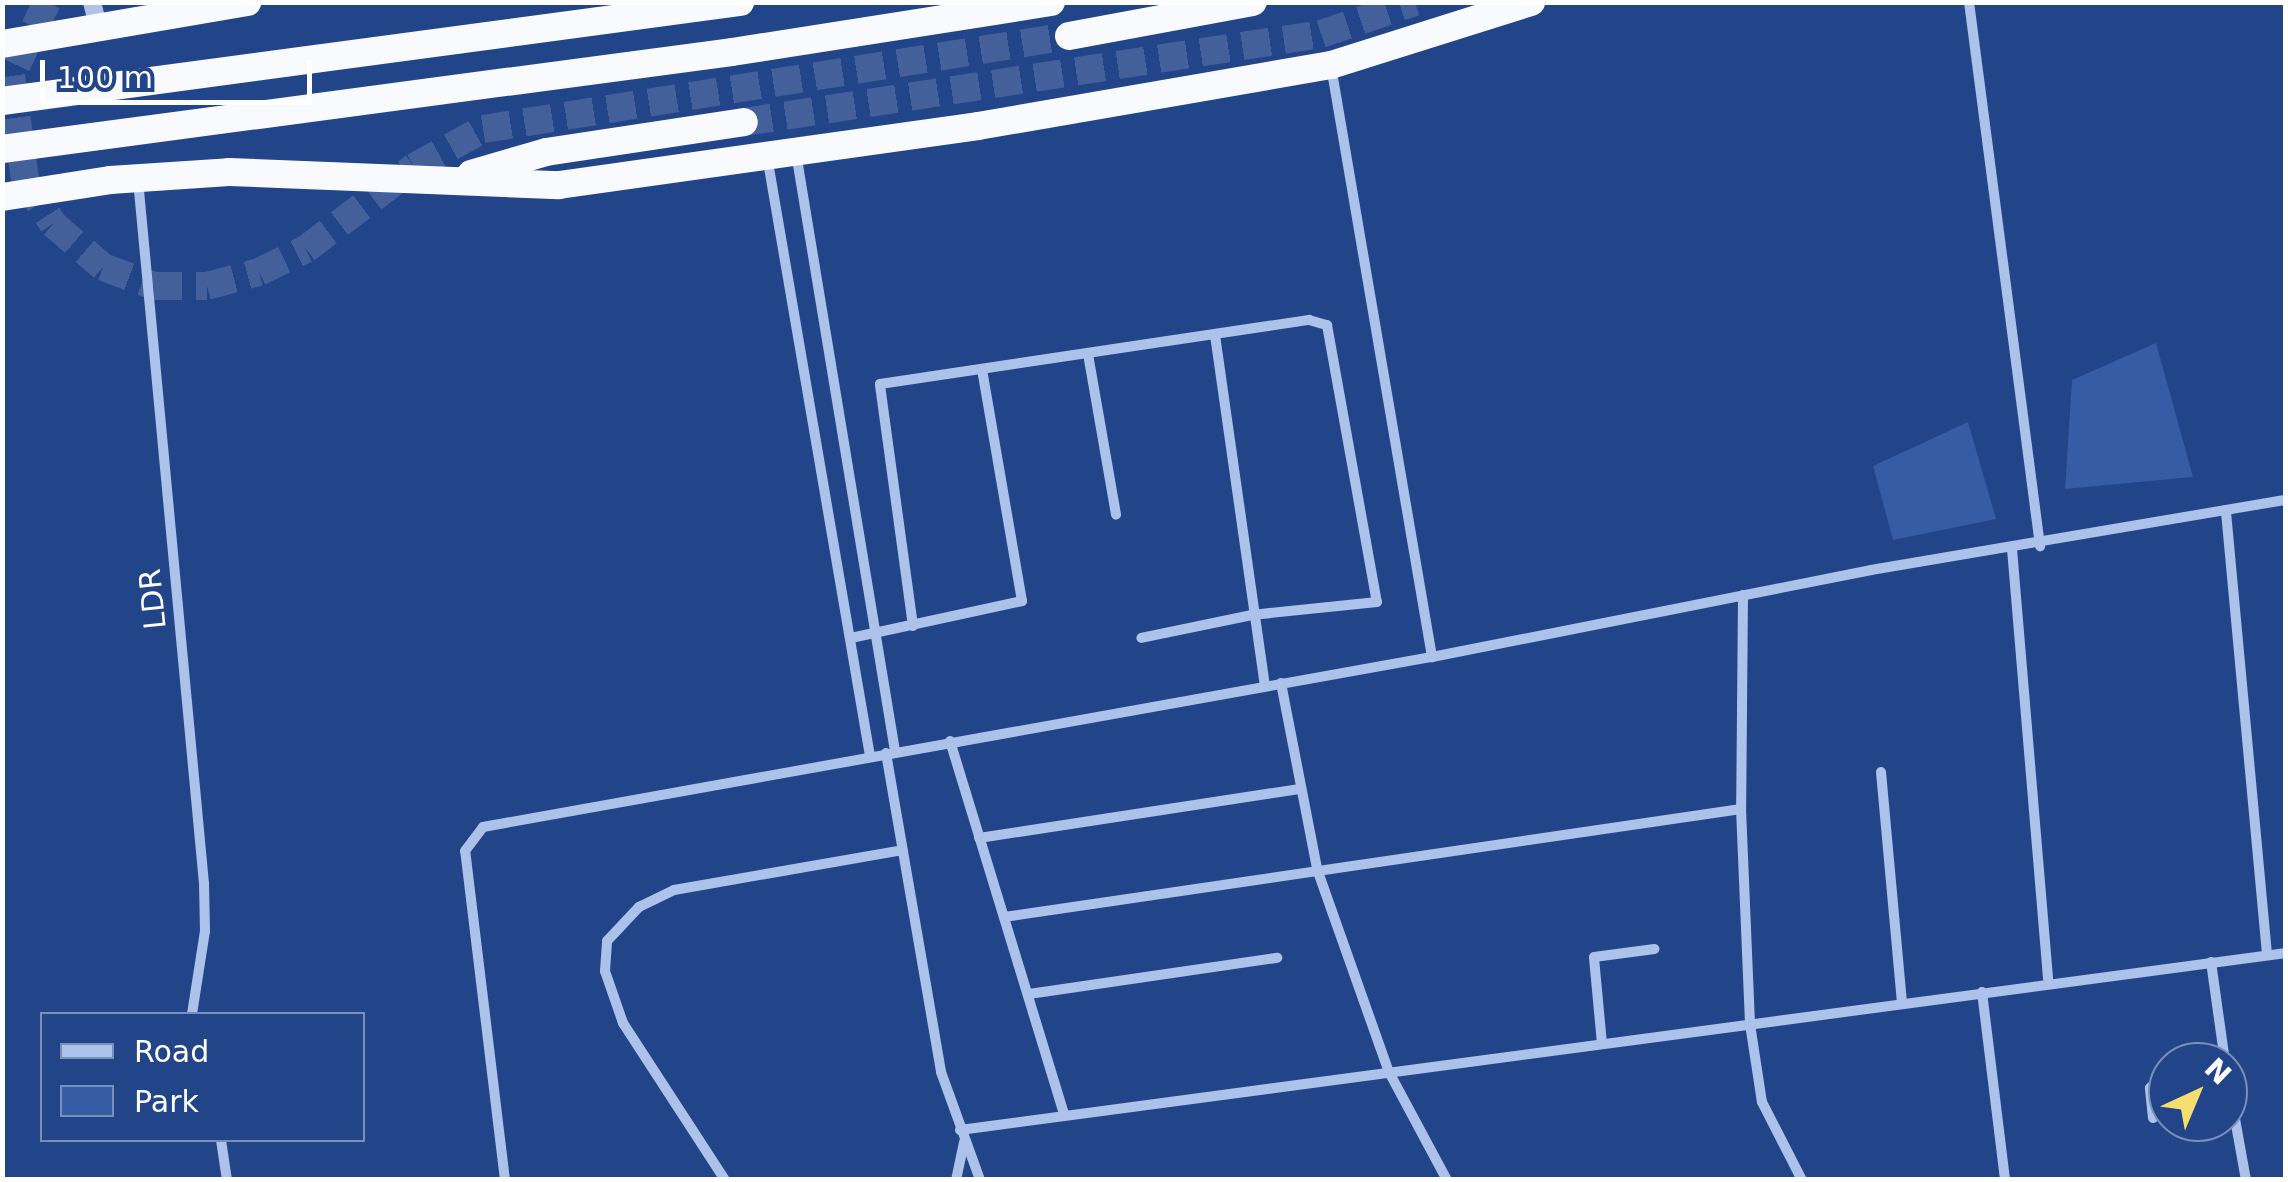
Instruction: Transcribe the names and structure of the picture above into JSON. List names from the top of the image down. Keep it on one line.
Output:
{"streets":{"street":["LDR"]},"legend":["Road","Park"],"scale_bar":"100 m","north":"top right"}
